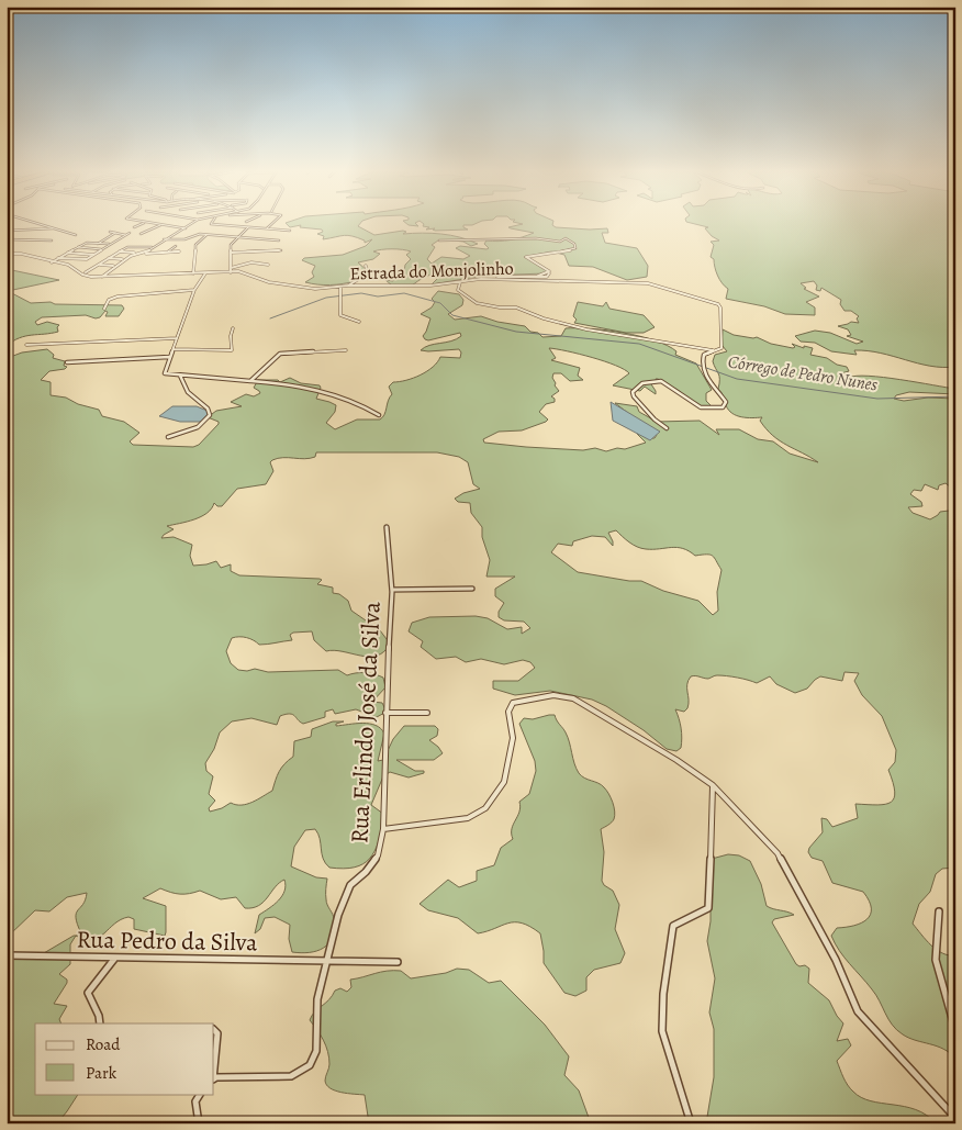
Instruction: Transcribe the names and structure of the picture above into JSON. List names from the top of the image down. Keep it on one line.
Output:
{"streets":{"street":["Estrada do Monjolinho","Rua Erlindo José da Silva","Rua Pedro da Silva"]},"crossings":[["Rua Erlindo José da Silva","Rua Pedro da Silva"]],"water":["Córrego de Pedro Nunes"],"legend":["Road","Park"]}
